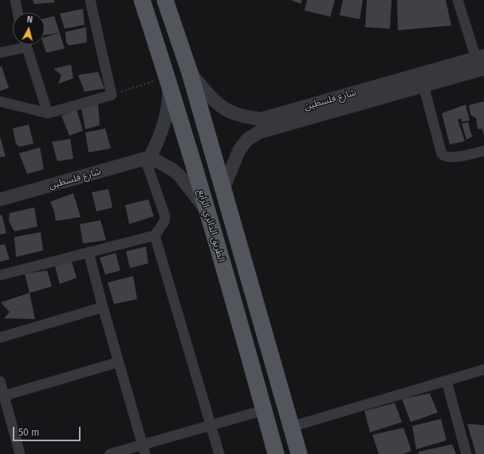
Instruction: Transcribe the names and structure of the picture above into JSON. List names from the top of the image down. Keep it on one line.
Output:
{"streets":{"main road":["الطريق الدائري الرابع"],"street":["شارع فلسطين"]},"scale_bar":"50 m","north":"top"}
